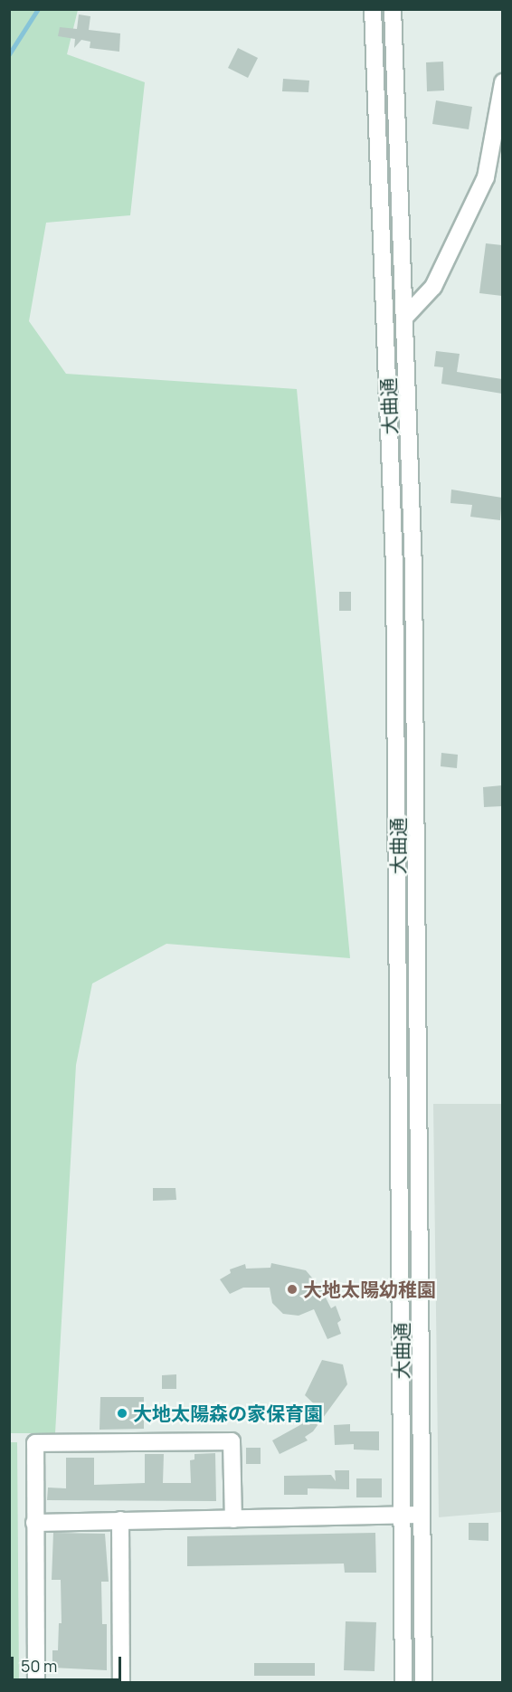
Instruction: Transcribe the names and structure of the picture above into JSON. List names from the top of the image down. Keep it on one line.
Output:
{"streets":{"street":["大曲通"]},"places":["大地太陽幼稚園","大地太陽森の家保育園"],"scale_bar":"50 m"}
